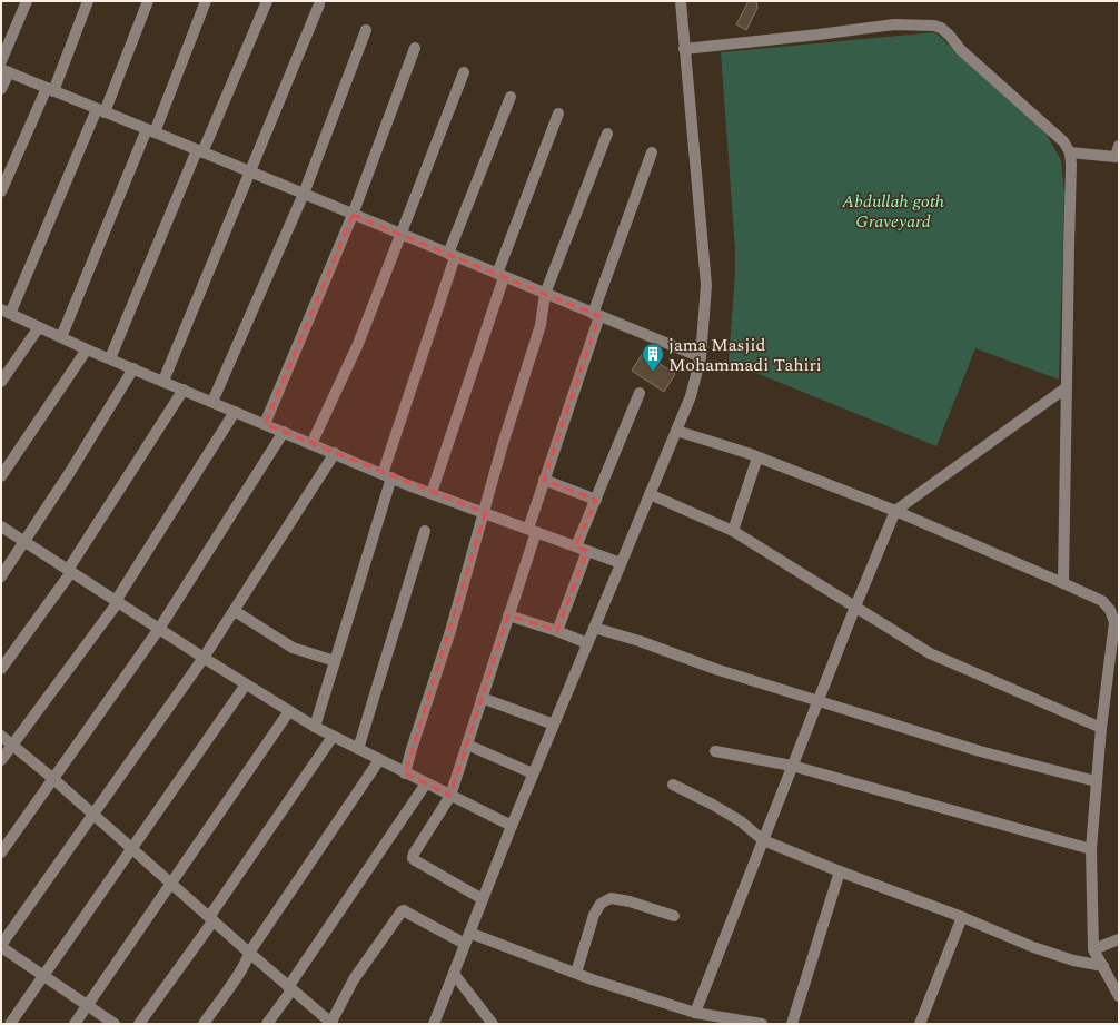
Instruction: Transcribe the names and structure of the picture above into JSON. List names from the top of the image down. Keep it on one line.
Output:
{"parks":["Abdullah goth Graveyard"],"places":{"building":["jama Masjid Mohammadi Tahiri"]}}
